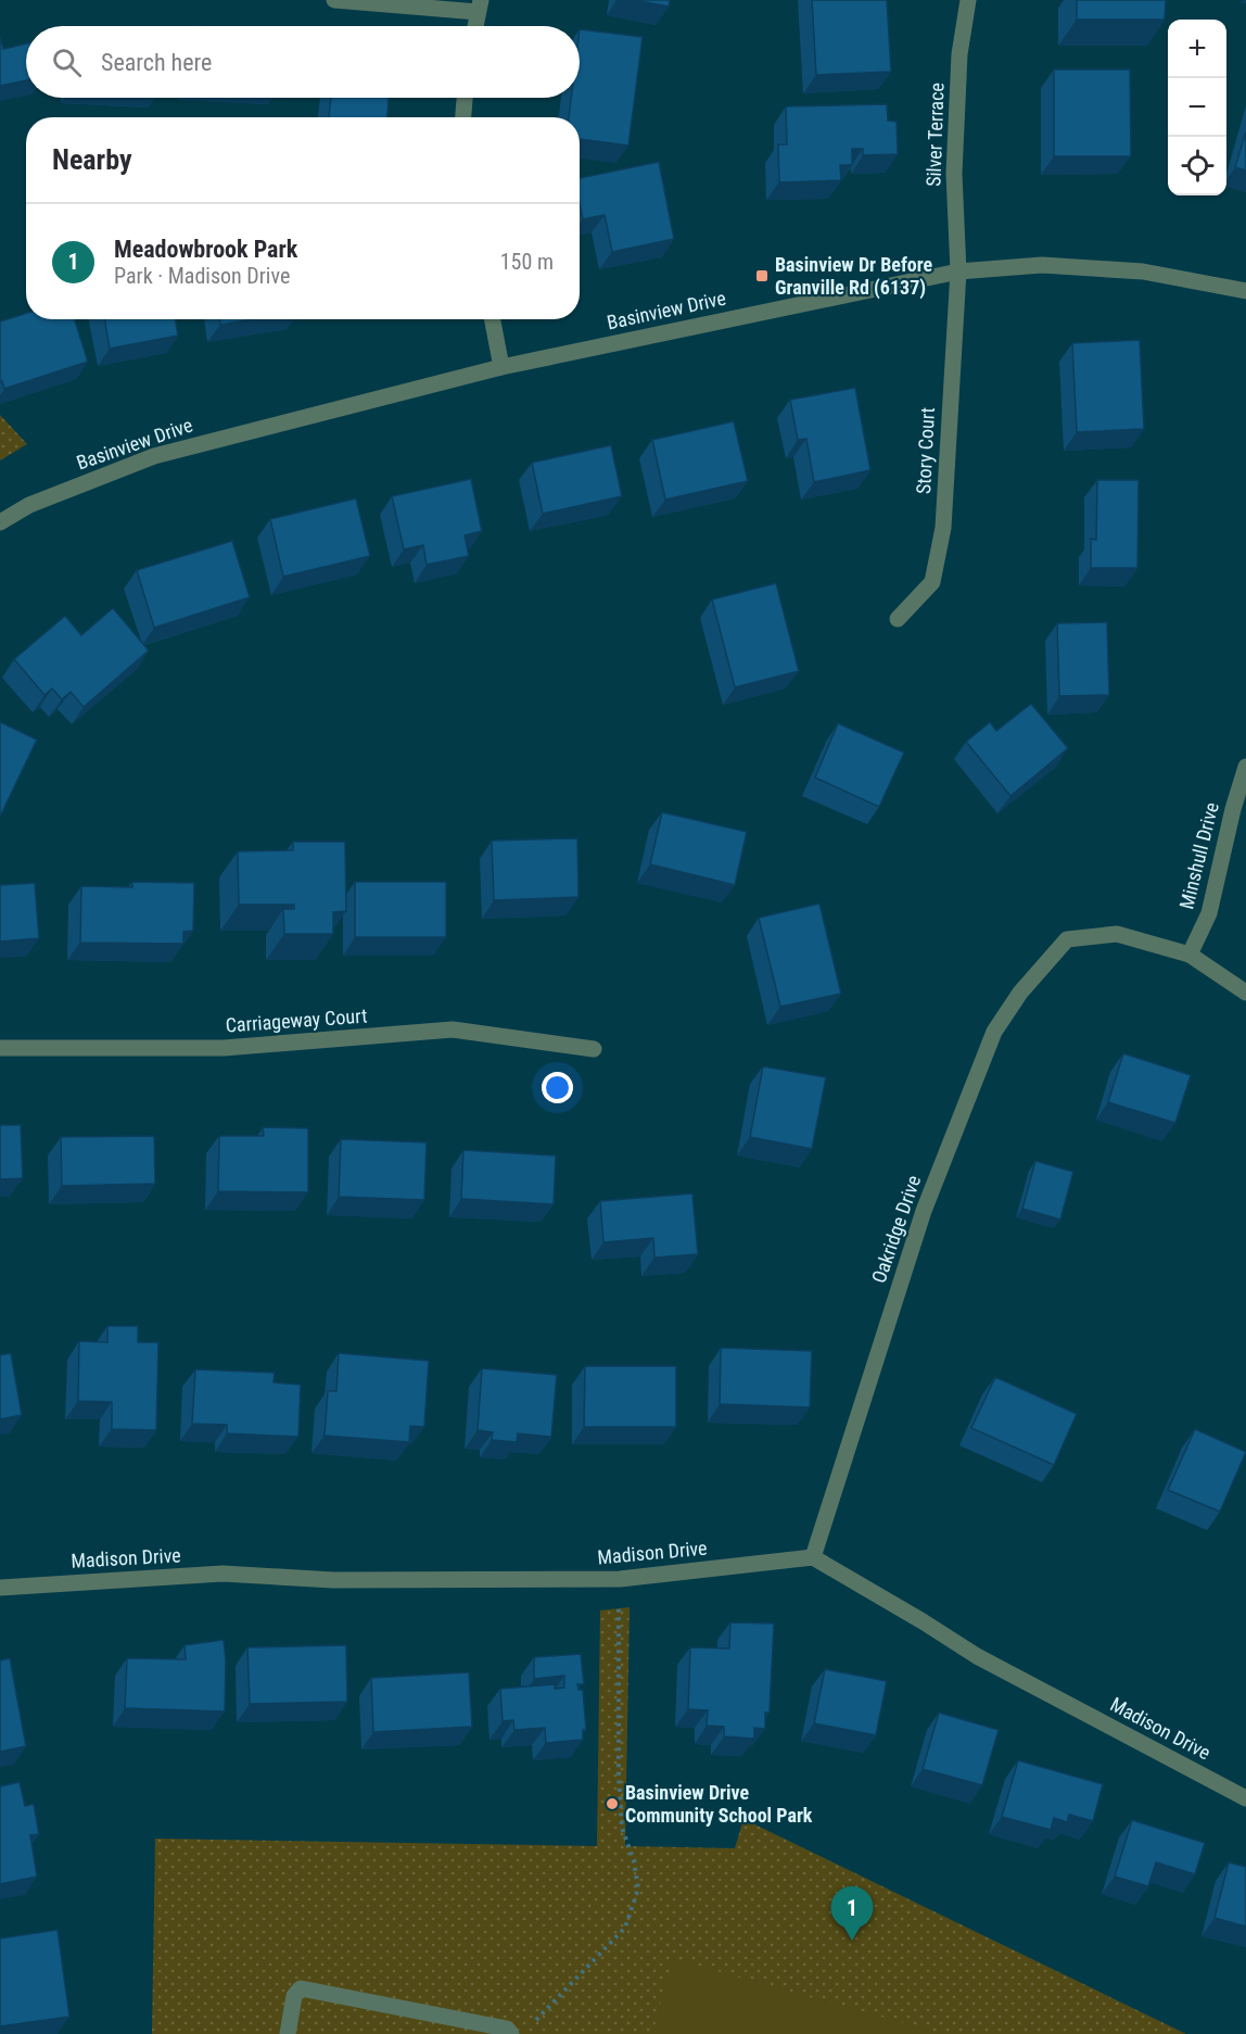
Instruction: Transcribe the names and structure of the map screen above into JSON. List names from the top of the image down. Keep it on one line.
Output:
{"streets":{"street":["Silver Terrace","Basinview Drive","Story Court","Minshull Drive","Carriageway Court","Oakridge Drive","Madison Drive"]},"crossings":[["Silver Terrace","Basinview Drive"],["Silver Terrace","Story Court"],["Basinview Drive","Story Court"],["Minshull Drive","Oakridge Drive"],["Oakridge Drive","Madison Drive"]],"places":{"transit":["Basinview Dr Before Granville Rd (6137)"],"other":["Basinview Drive Community School Park"]},"page":{"map_buttons":["+","−"],"search":"Search here","heading":"Nearby","list":[{"mark":"1","name":"Meadowbrook Park","note":"Park · Madison Drive","value":"150 m"}],"pins":"1"}}
